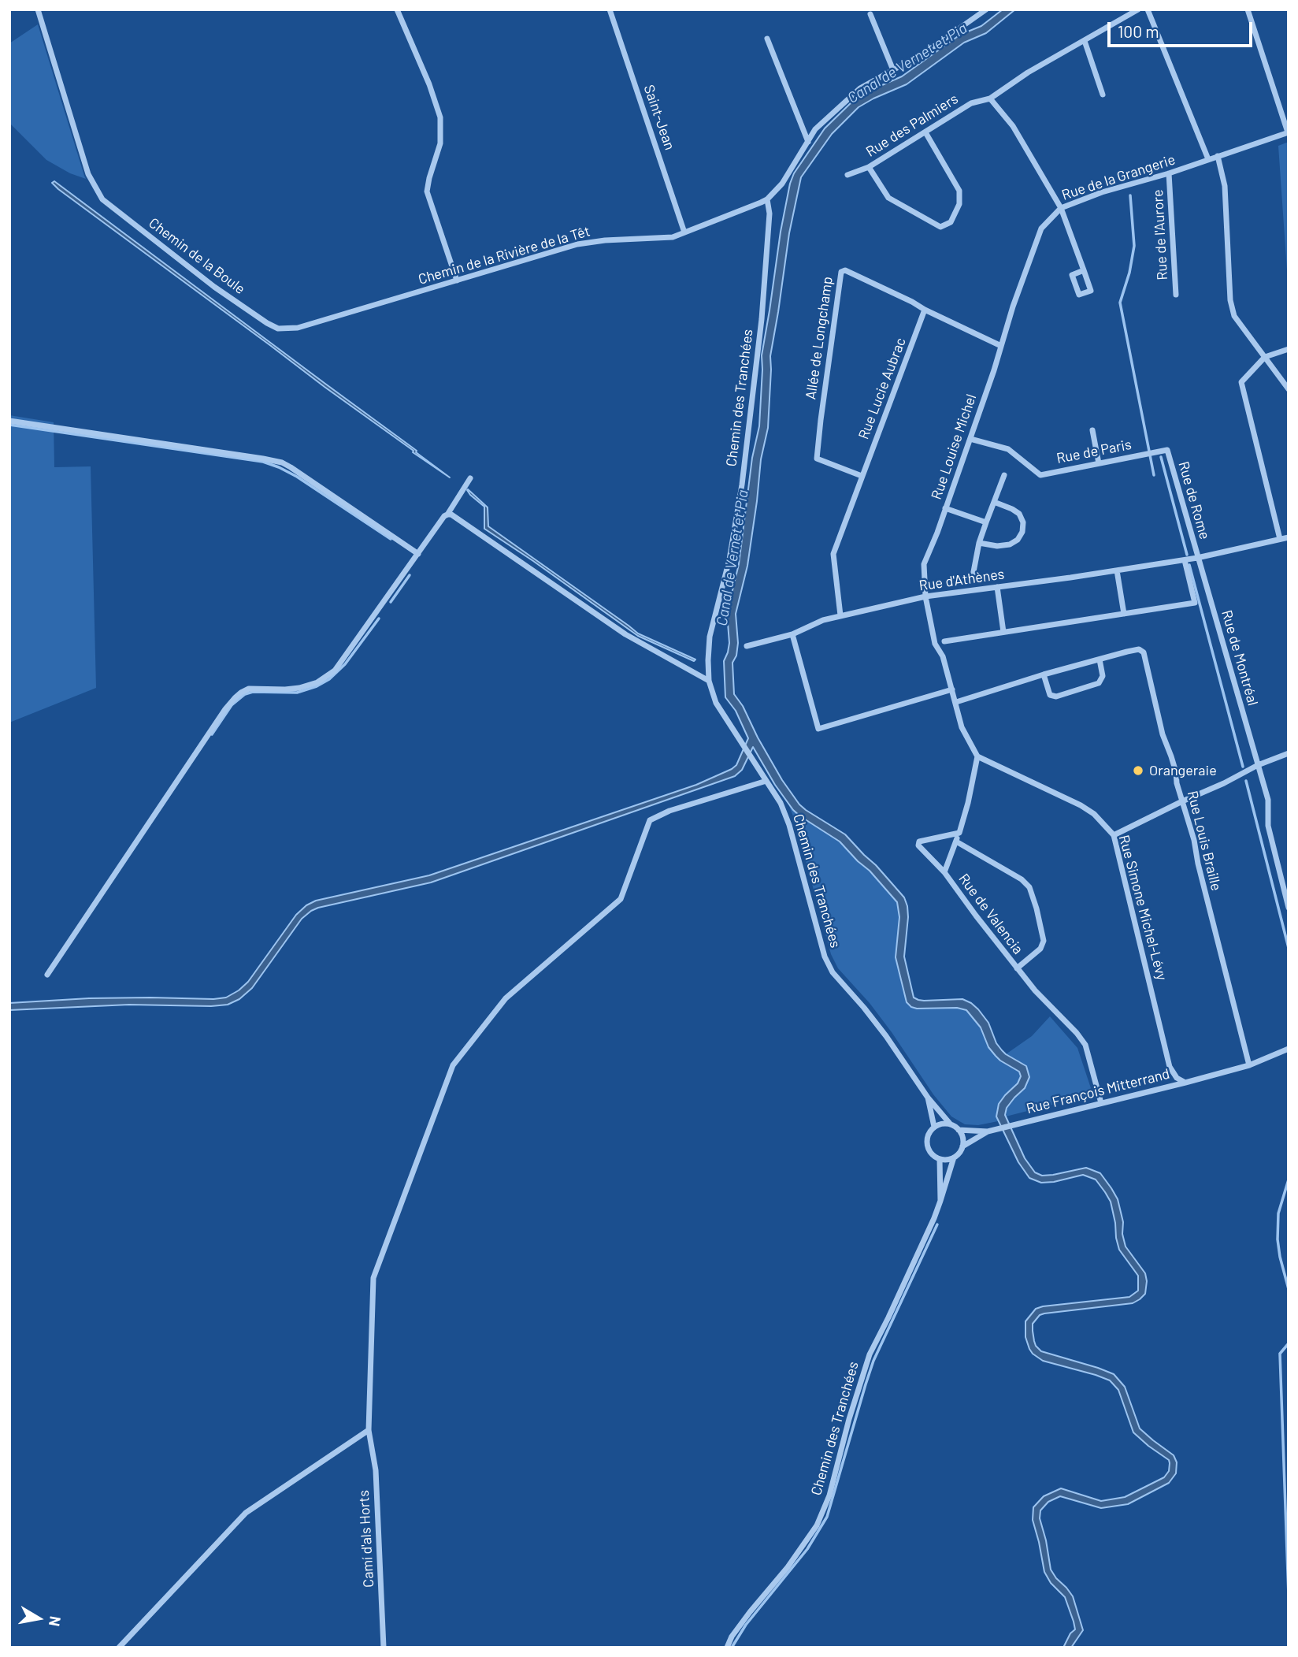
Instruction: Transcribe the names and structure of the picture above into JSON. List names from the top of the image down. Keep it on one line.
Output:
{"streets":{"street":["Saint-Jean","Rue des Palmiers","Rue de la Grangerie","Rue de l'Aurore","Chemin de la Rivière de la Têt","Chemin de la Boule","Allée de Longchamp","Rue Lucie Aubrac","Chemin des Tranchées","Rue Louise Michel","Rue de Paris","Rue de Rome","Rue d'Athènes","Rue de Montréal","Rue Louis Braille","Rue Simone Michel-Lévy","Rue de Valencia","Rue François Mitterrand","Camí d'als Horts"]},"crossings":[["Saint-Jean","Chemin de la Rivière de la Têt"],["Rue de la Grangerie","Rue de l'Aurore"],["Rue de la Grangerie","Rue Louise Michel"],["Chemin de la Rivière de la Têt","Chemin de la Boule"],["Chemin de la Rivière de la Têt","Chemin des Tranchées"],["Allée de Longchamp","Rue Lucie Aubrac"],["Rue Lucie Aubrac","Rue d'Athènes"],["Chemin des Tranchées","Camí d'als Horts"],["Rue Louise Michel","Rue de Paris"],["Rue Louise Michel","Rue d'Athènes"],["Rue de Paris","Rue de Rome"],["Rue de Rome","Rue d'Athènes"],["Rue de Rome","Rue de Montréal"],["Rue d'Athènes","Rue de Montréal"],["Rue Louis Braille","Rue François Mitterrand"],["Rue Simone Michel-Lévy","Rue François Mitterrand"],["Rue de Valencia","Rue François Mitterrand"]],"water":["Canal de Vernet et Pia"],"places":["Orangeraie"],"scale_bar":"100 m","north":"right"}
